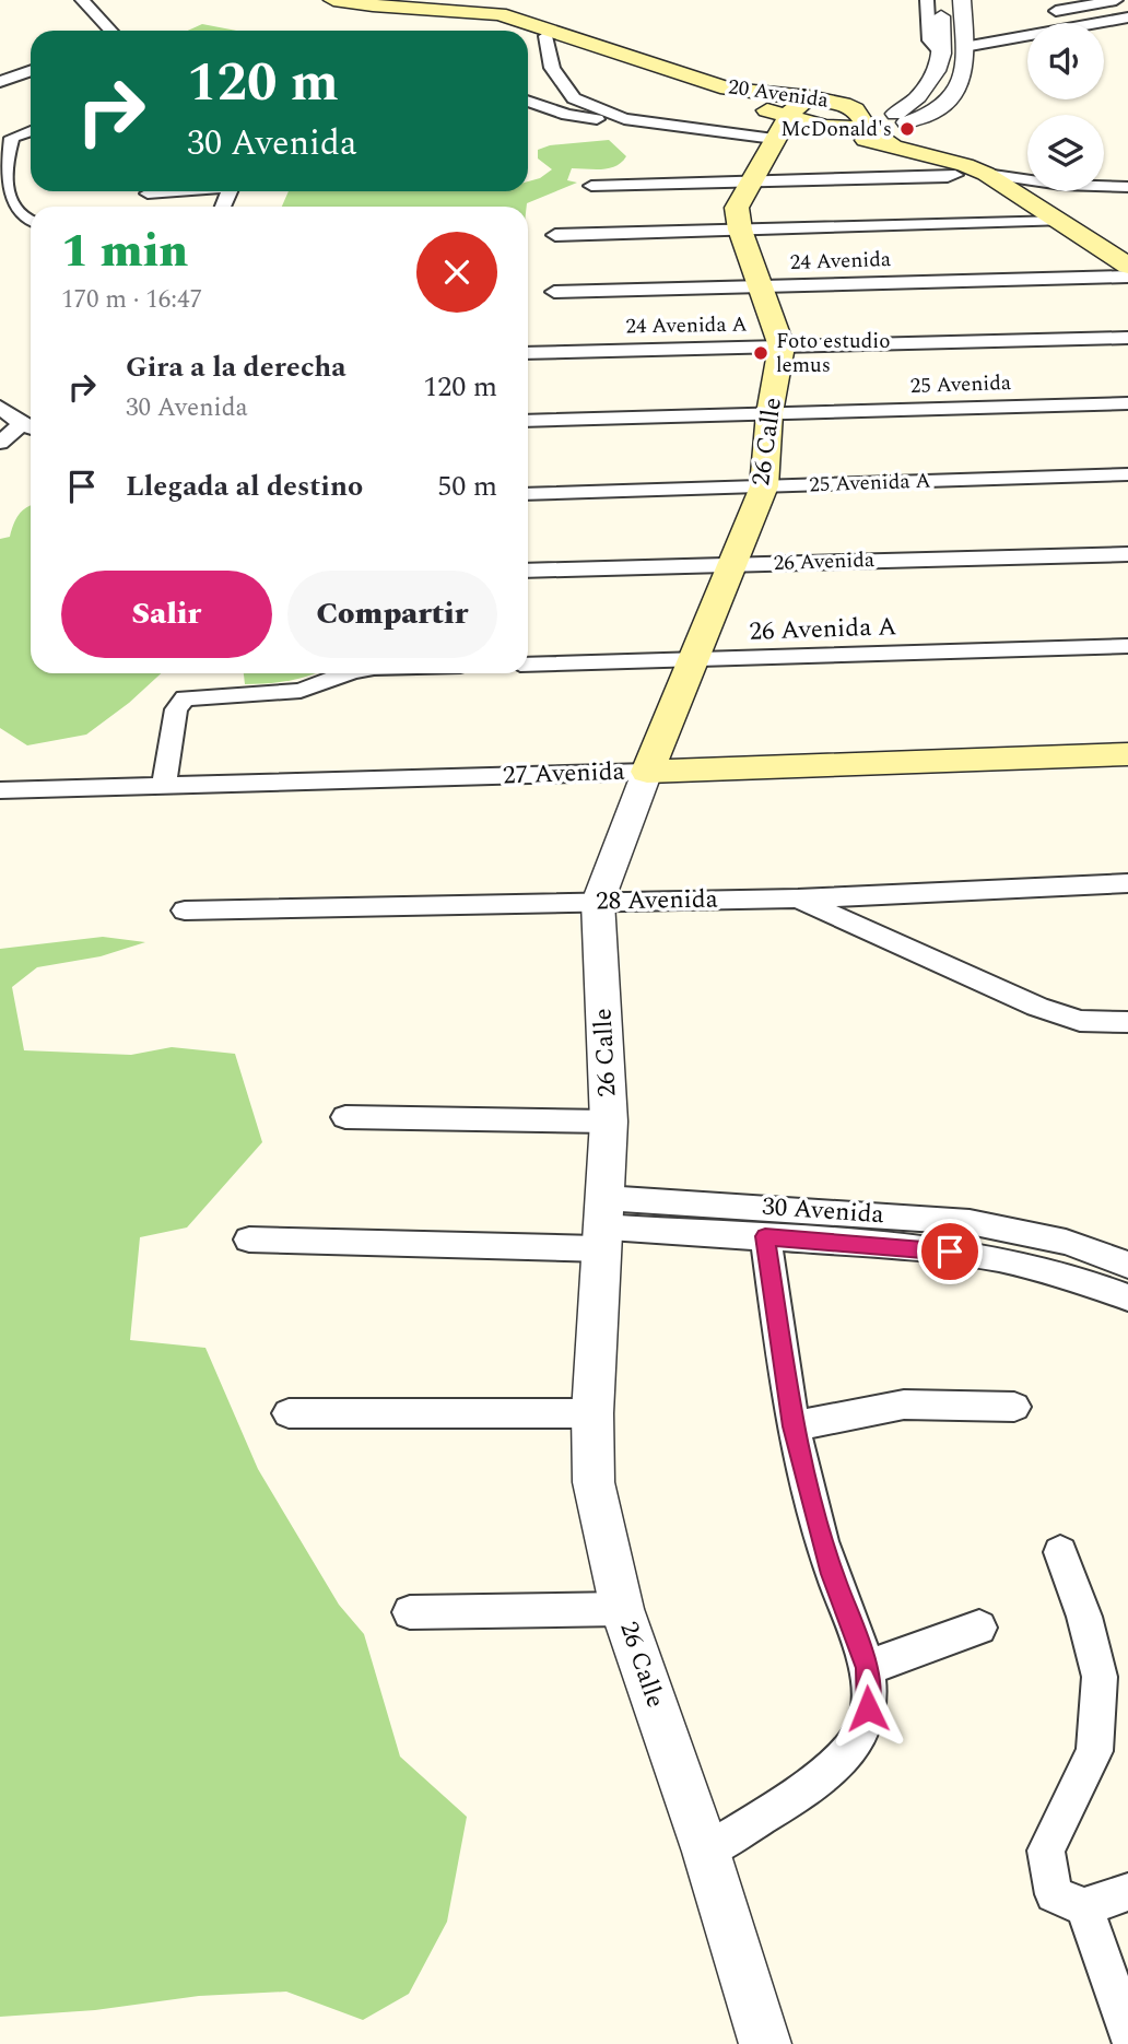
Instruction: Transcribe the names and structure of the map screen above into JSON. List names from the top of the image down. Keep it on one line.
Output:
{"streets":{"main road":["20 Avenida","26 Calle","27 Avenida"],"street":["24 Avenida","24 Avenida A","25 Avenida","25 Avenida A","26 Avenida","26 Avenida A","28 Avenida","30 Avenida"]},"crossings":[["24 Avenida A","26 Calle"],["25 Avenida","26 Calle"],["26 Calle","25 Avenida A"],["26 Calle","26 Avenida"],["26 Calle","26 Avenida A"],["26 Calle","27 Avenida"],["26 Calle","28 Avenida"],["26 Calle","30 Avenida"]],"places":["McDonald's","Foto estudio lemus"],"page":{"turn":["120 m","30 Avenida"],"heading":["1 min","170 m · 16:47"],"list":[{"name":"Gira a la derecha","note":"30 Avenida","value":"120 m"},{"name":"Llegada al destino","value":"50 m"}],"buttons":["Salir","Compartir"]}}
